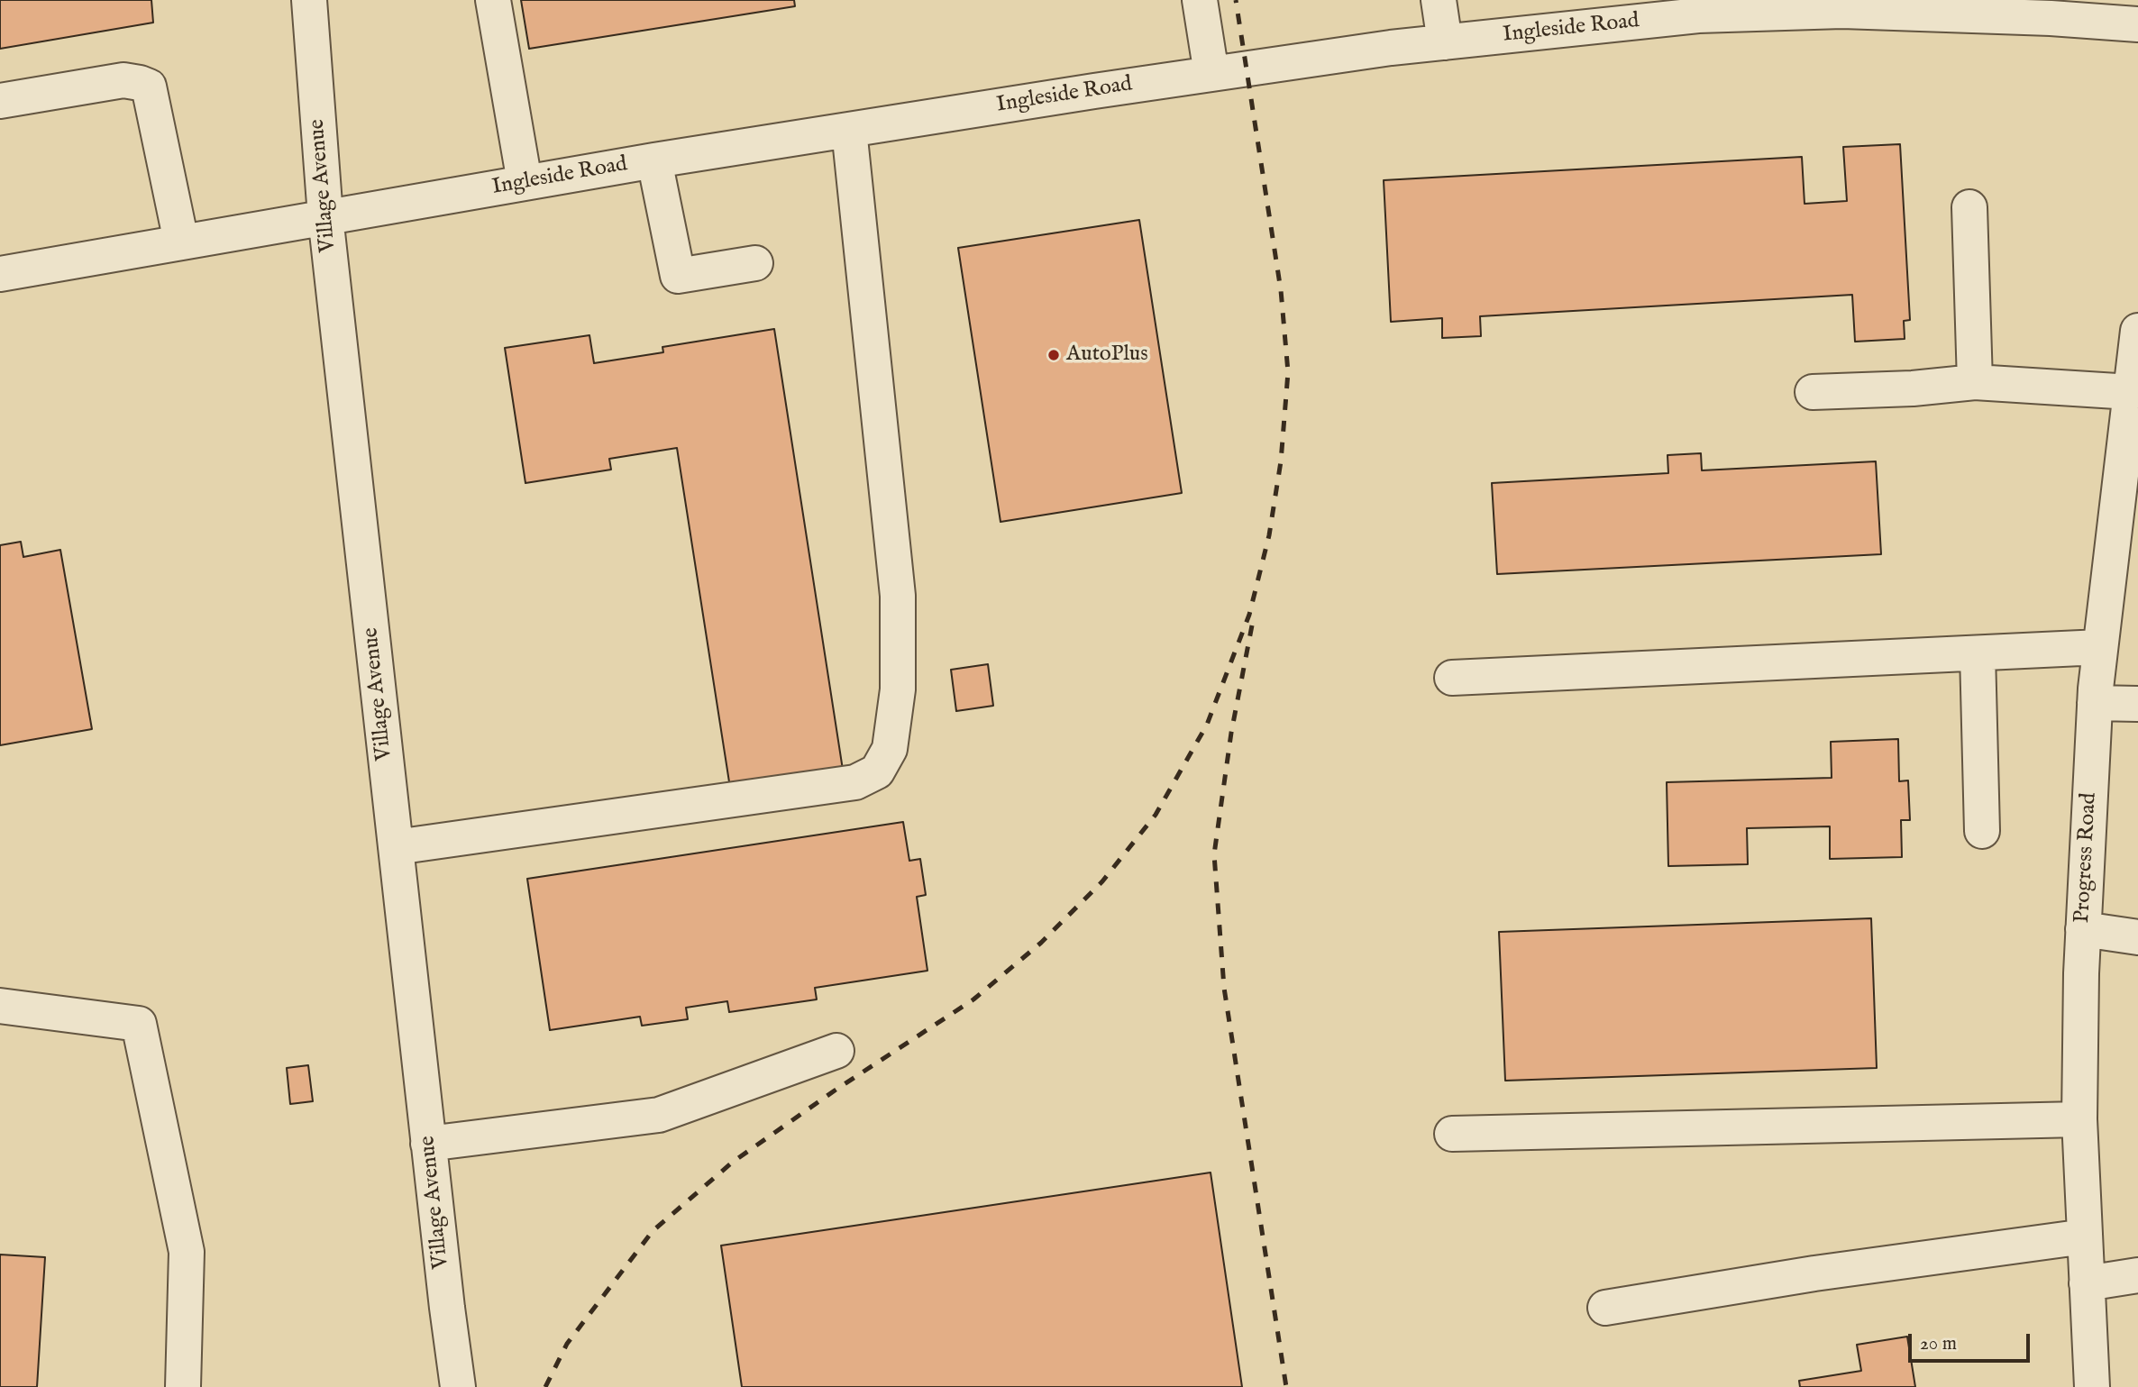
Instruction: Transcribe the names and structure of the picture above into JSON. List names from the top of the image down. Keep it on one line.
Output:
{"streets":{"street":["Ingleside Road","Village Avenue","Progress Road"]},"crossings":[["Ingleside Road","Village Avenue"]],"places":["AutoPlus"],"scale_bar":"20 m"}
